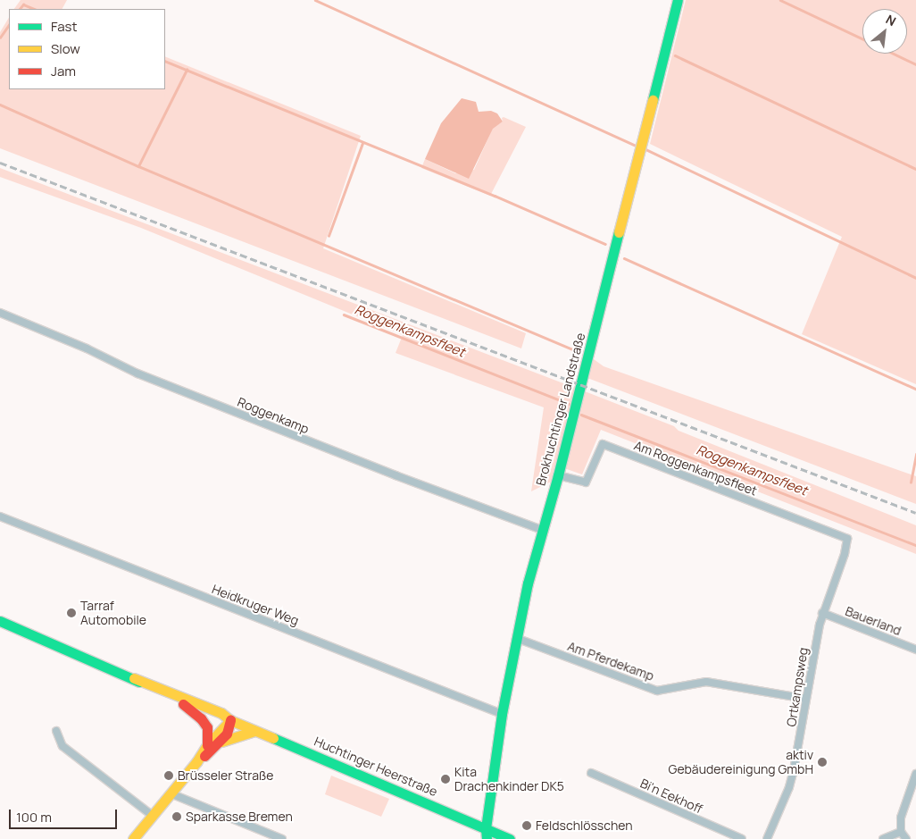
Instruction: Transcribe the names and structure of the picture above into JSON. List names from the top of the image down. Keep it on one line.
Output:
{"streets":{"main road":["Brokhuchtinger Landstraße","Huchtinger Heerstraße"],"street":["Roggenkamp","Am Roggenkampsfleet","Heidkruger Weg","Bauerland","Am Pferdekamp","Ortkampsweg","Bi'n Eekhoff"]},"crossings":[["Brokhuchtinger Landstraße","Roggenkamp"],["Brokhuchtinger Landstraße","Am Roggenkampsfleet"],["Brokhuchtinger Landstraße","Heidkruger Weg"],["Brokhuchtinger Landstraße","Am Pferdekamp"],["Brokhuchtinger Landstraße","Huchtinger Heerstraße"],["Am Roggenkampsfleet","Ortkampsweg"],["Bauerland","Ortkampsweg"],["Am Pferdekamp","Ortkampsweg"]],"water":["Roggenkampsfleet"],"places":["Tarraf Automobile","aktiv Gebäudereinigung GmbH","Brüsseler Straße","Kita Drachenkinder DK5","Sparkasse Bremen","Feldschlösschen"],"legend":["Fast","Slow","Jam"],"scale_bar":"100 m","north":"top right"}
